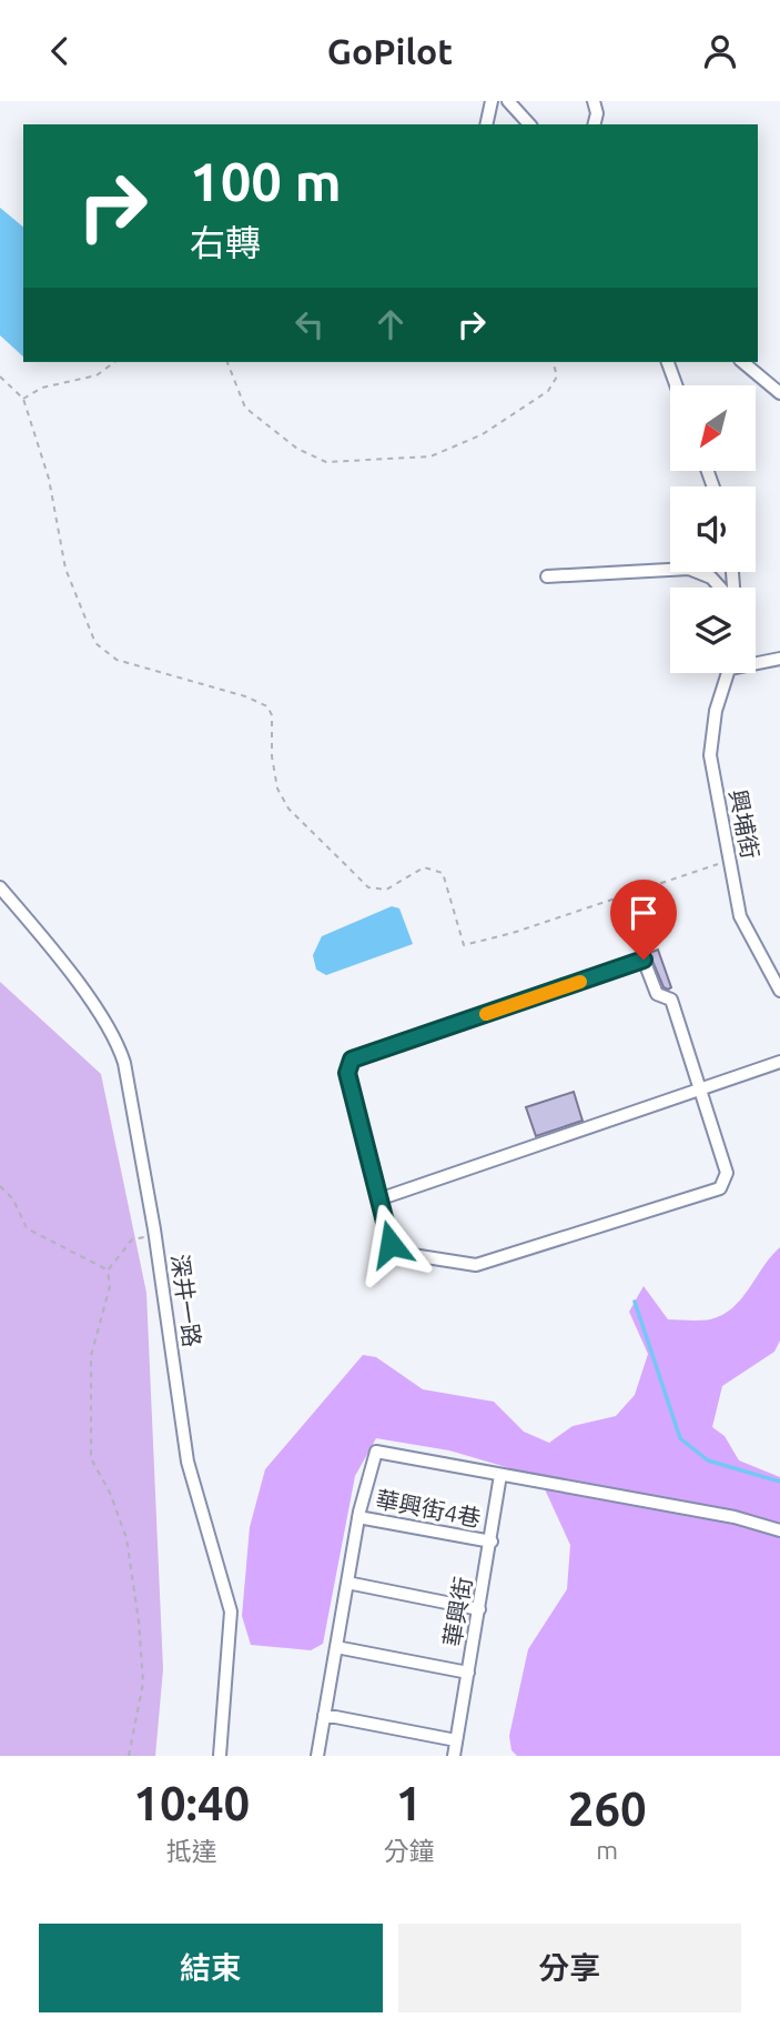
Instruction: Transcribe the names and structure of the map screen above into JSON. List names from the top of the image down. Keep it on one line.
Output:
{"streets":{"street":["興埔街","深井一路","華興街4巷","華興街"]},"crossings":[["華興街4巷","華興街"]],"north":"bottom left","page":{"header":"GoPilot","turn":["100 m","右轉"],"eta":["10:40","抵達","1","分鐘","260","m"],"buttons":["結束","分享"]}}
